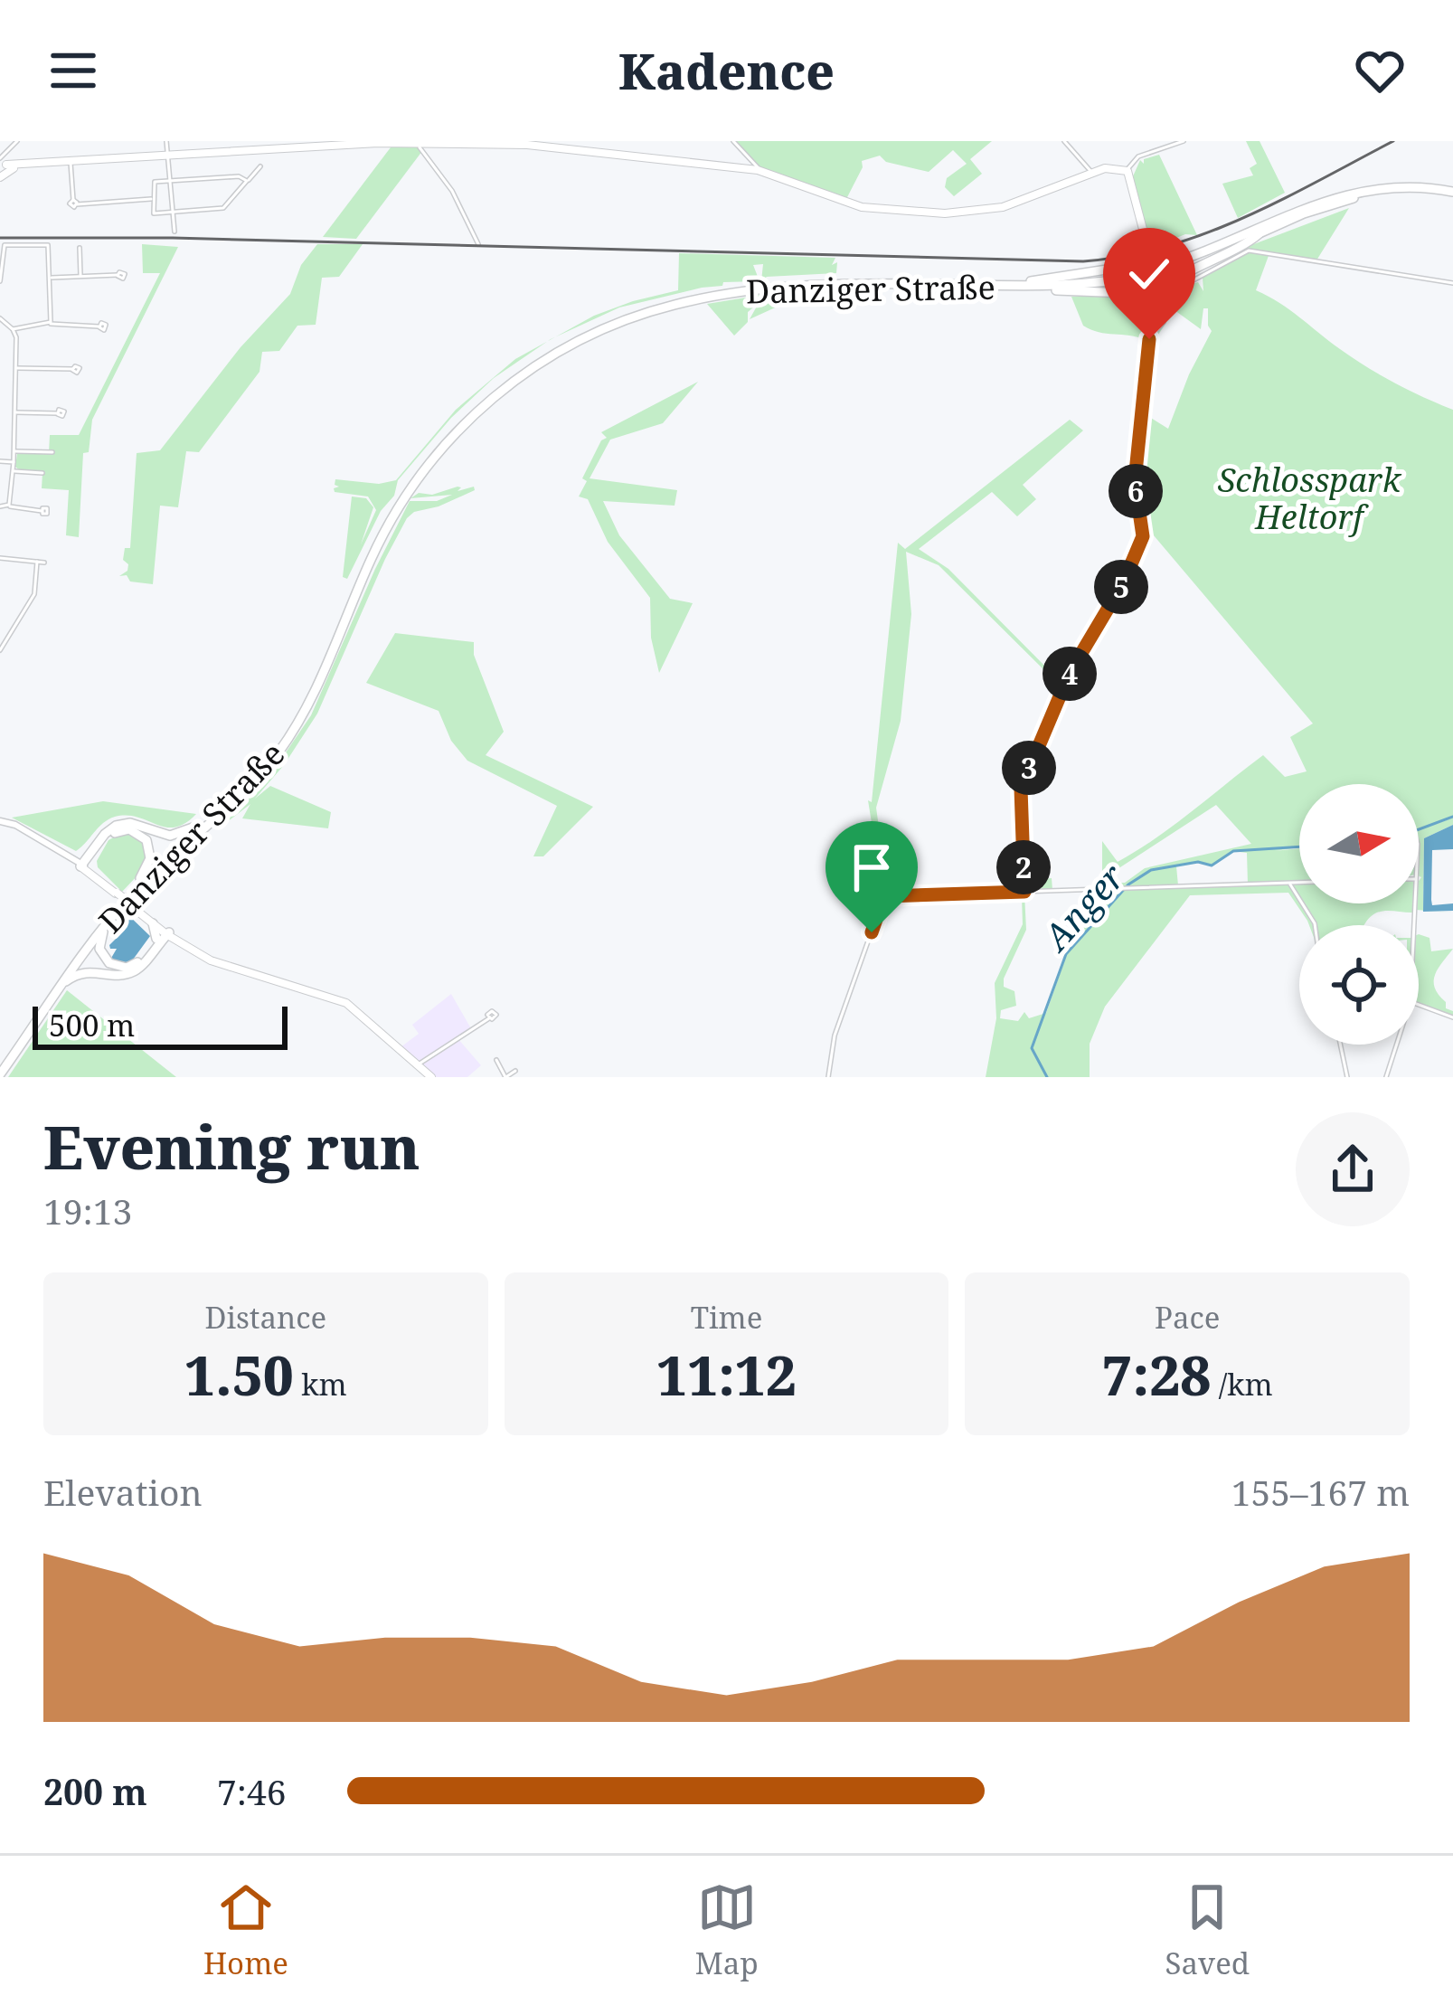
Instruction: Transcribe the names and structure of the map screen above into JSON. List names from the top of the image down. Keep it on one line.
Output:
{"streets":{"highway":["Danziger Straße"]},"water":["Anger"],"parks":["Schlosspark Heltorf"],"scale_bar":"500 m","north":"right","page":{"header":"Kadence","pins":["6","5","4","3","2"],"scale":"500 m","heading":["Evening run","19:13"],"stats":[["Distance","1.50 km"],["Time","11:12"],["Pace","7:28 /km"]],"chart":["Elevation","155–167 m"],"list":[{"name":"200 m","note":"7:46"}],"tabs":["Home","Map","Saved"]}}
